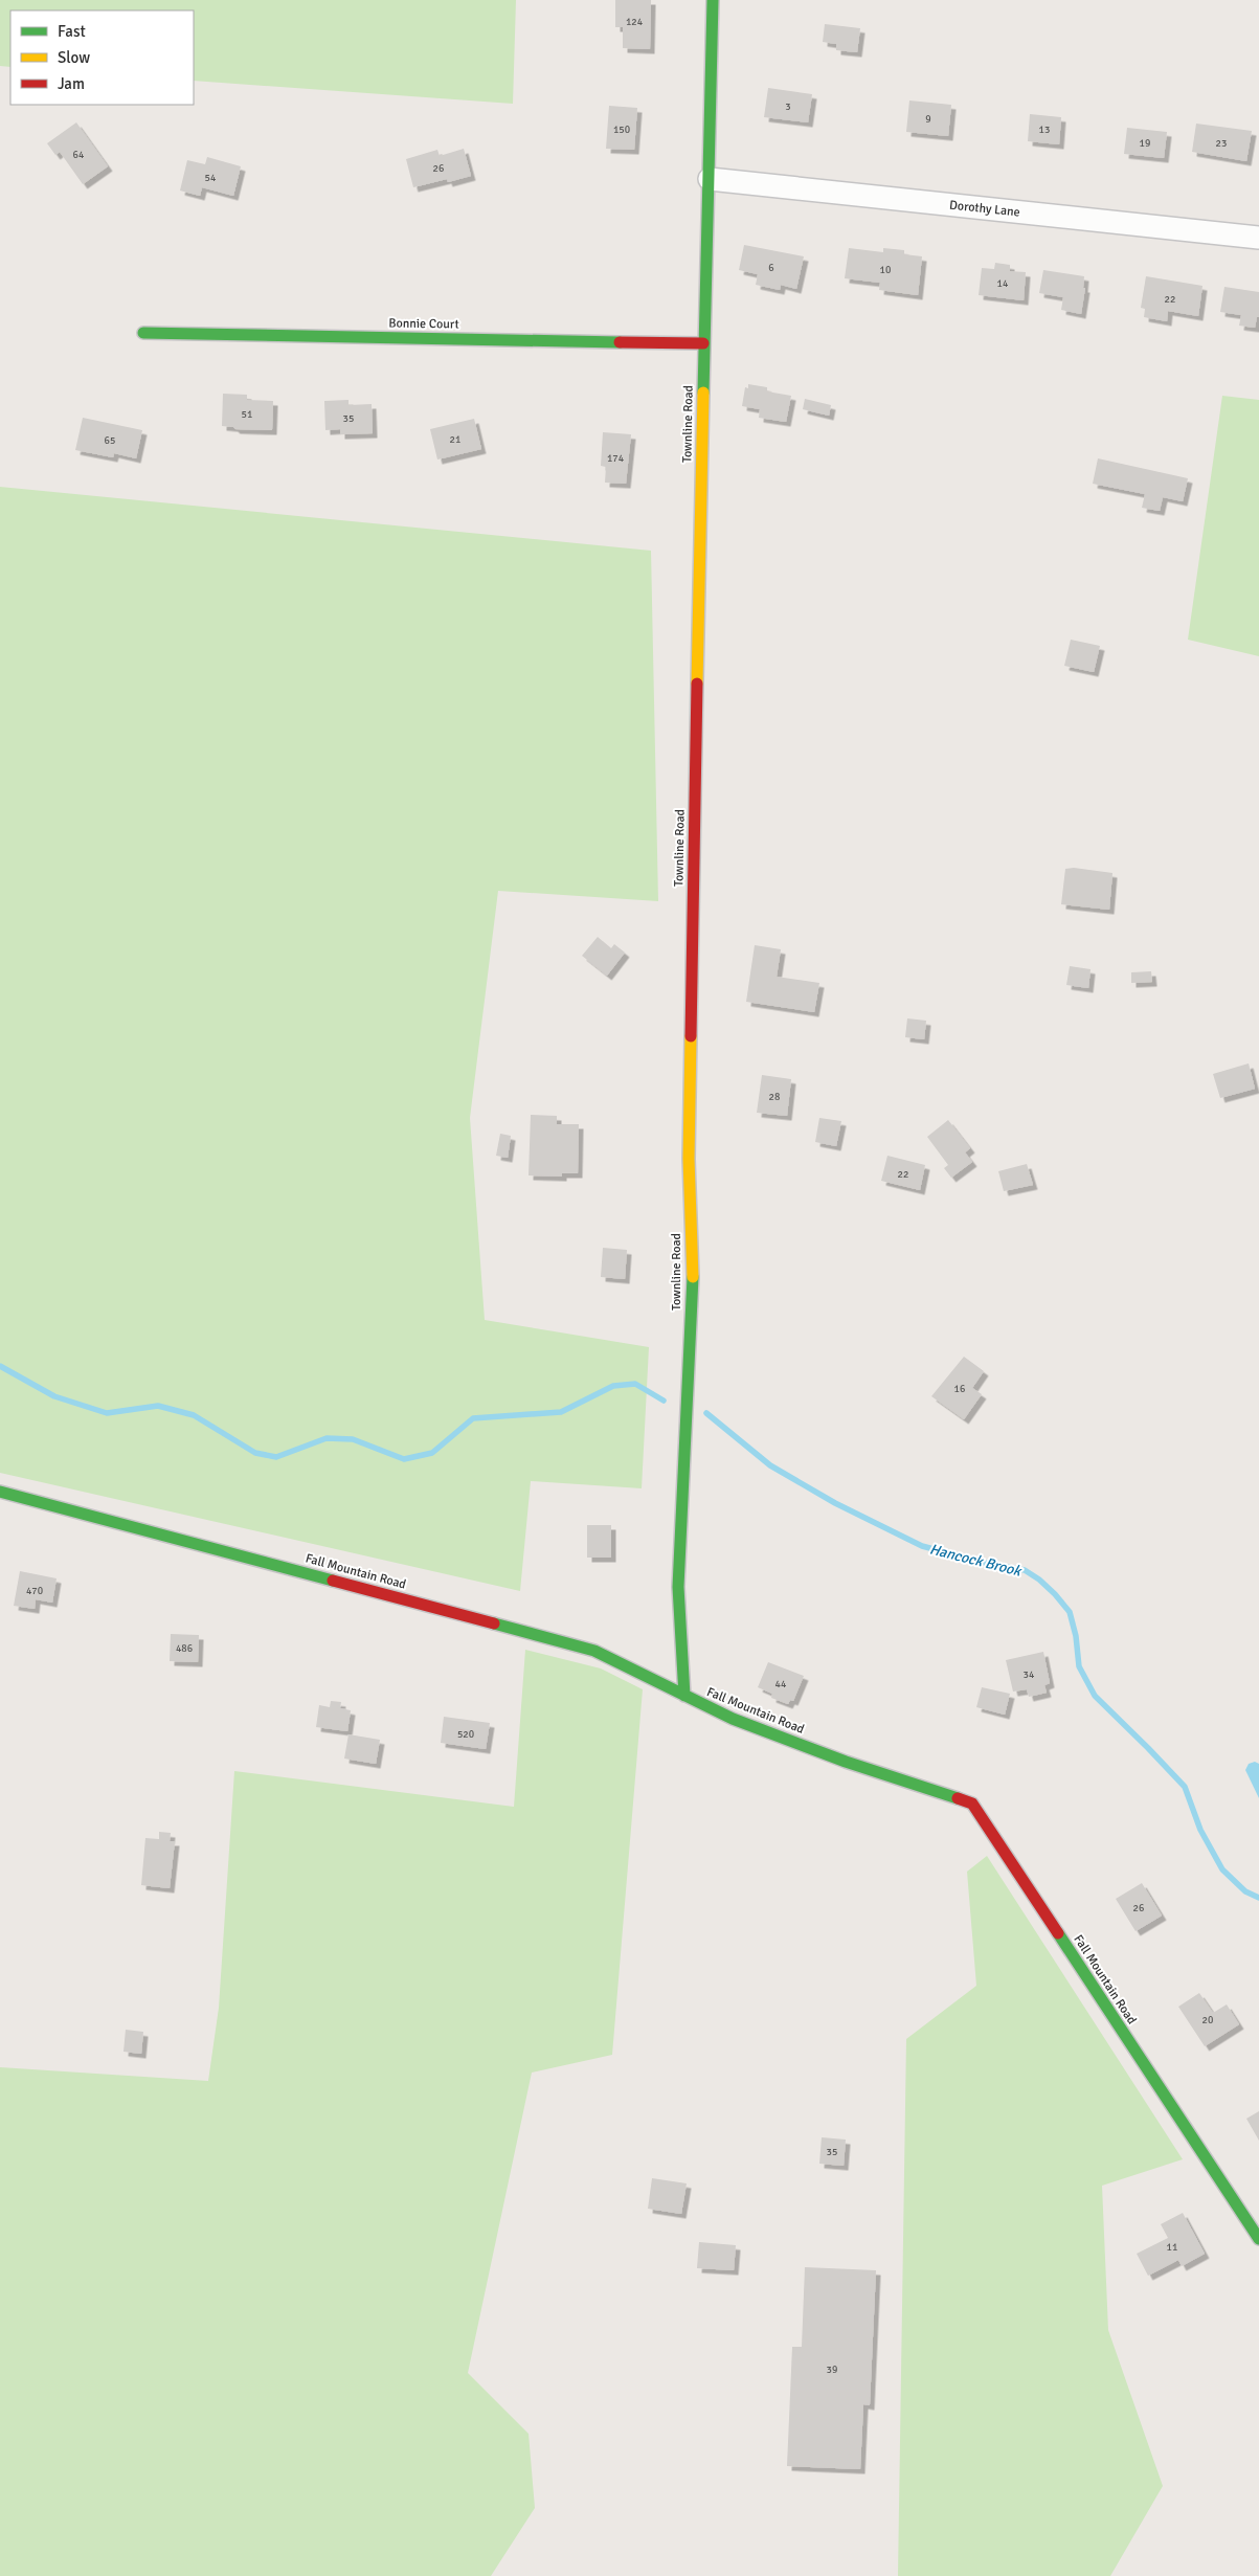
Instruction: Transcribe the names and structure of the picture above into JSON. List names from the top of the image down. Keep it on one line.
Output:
{"streets":{"street":["Dorothy Lane","Bonnie Court","Townline Road","Fall Mountain Road"]},"crossings":[["Dorothy Lane","Townline Road"],["Bonnie Court","Townline Road"],["Townline Road","Fall Mountain Road"]],"water":["Hancock Brook"],"house_numbers":["124","3","9","150","13","19","23","64","26","54","6","10","14","22","51","35","21","65","174","28","22","16","470","486","34","44","520","26","20","35","11","39"],"legend":["Fast","Slow","Jam"]}
